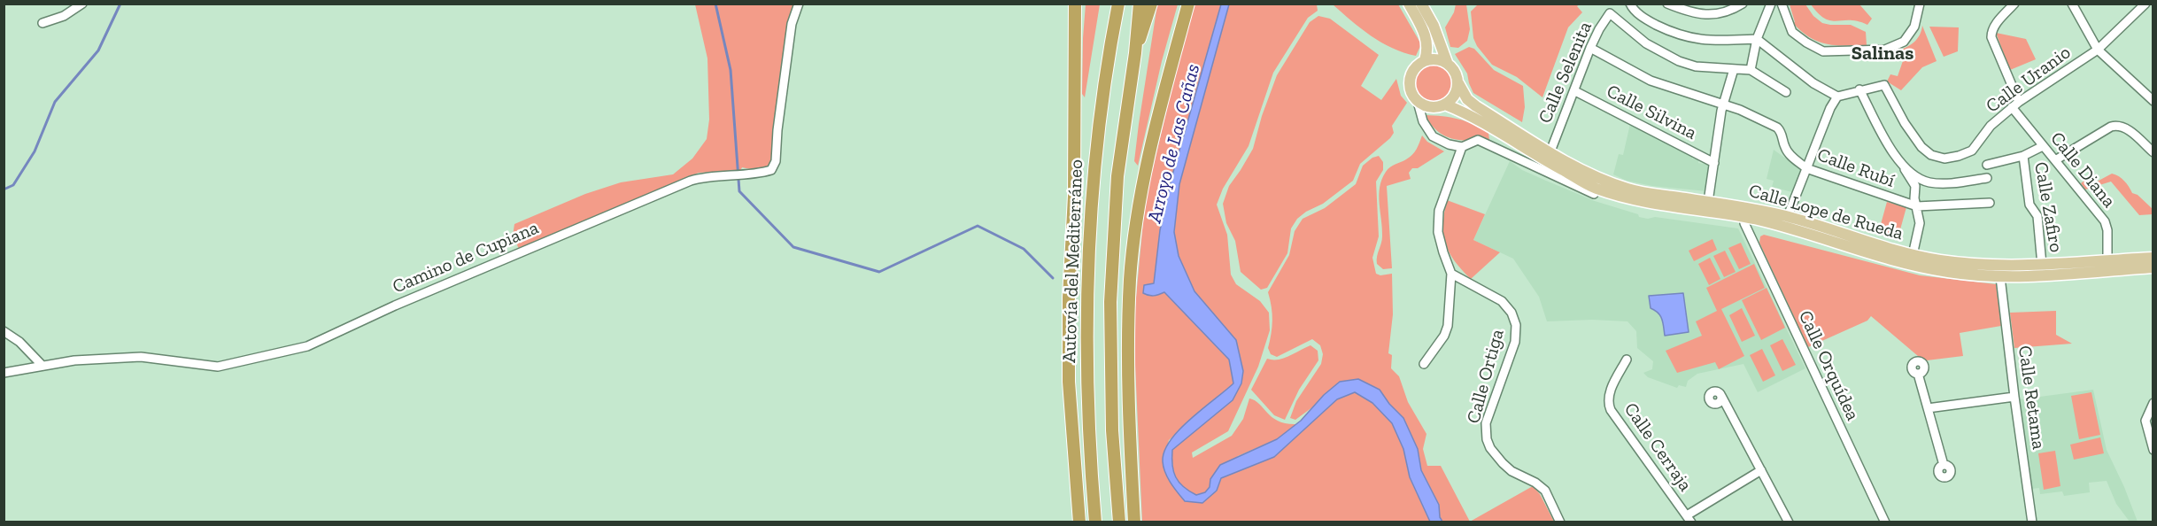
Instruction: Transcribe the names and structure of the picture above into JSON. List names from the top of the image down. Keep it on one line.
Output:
{"streets":{"highway":["Autovía del Mediterráneo"],"main road":["Calle Lope de Rueda"],"street":["Calle Selenita","Calle Uranio","Calle Silvina","Calle Rubí","Calle Diana","Calle Zafiro","Camino de Cupiana","Calle Orquídea","Calle Ortiga","Calle Retama","Calle Cerraja"]},"crossings":[["Calle Selenita","Calle Silvina"],["Calle Selenita","Calle Rubí"],["Calle Selenita","Calle Lope de Rueda"],["Calle Uranio","Calle Diana"],["Calle Diana","Calle Zafiro"],["Calle Diana","Calle Lope de Rueda"],["Calle Zafiro","Calle Lope de Rueda"],["Calle Lope de Rueda","Calle Orquídea"],["Calle Lope de Rueda","Calle Retama"]],"districts":["Salinas"],"water":["Arroyo de Las Cañas"]}
